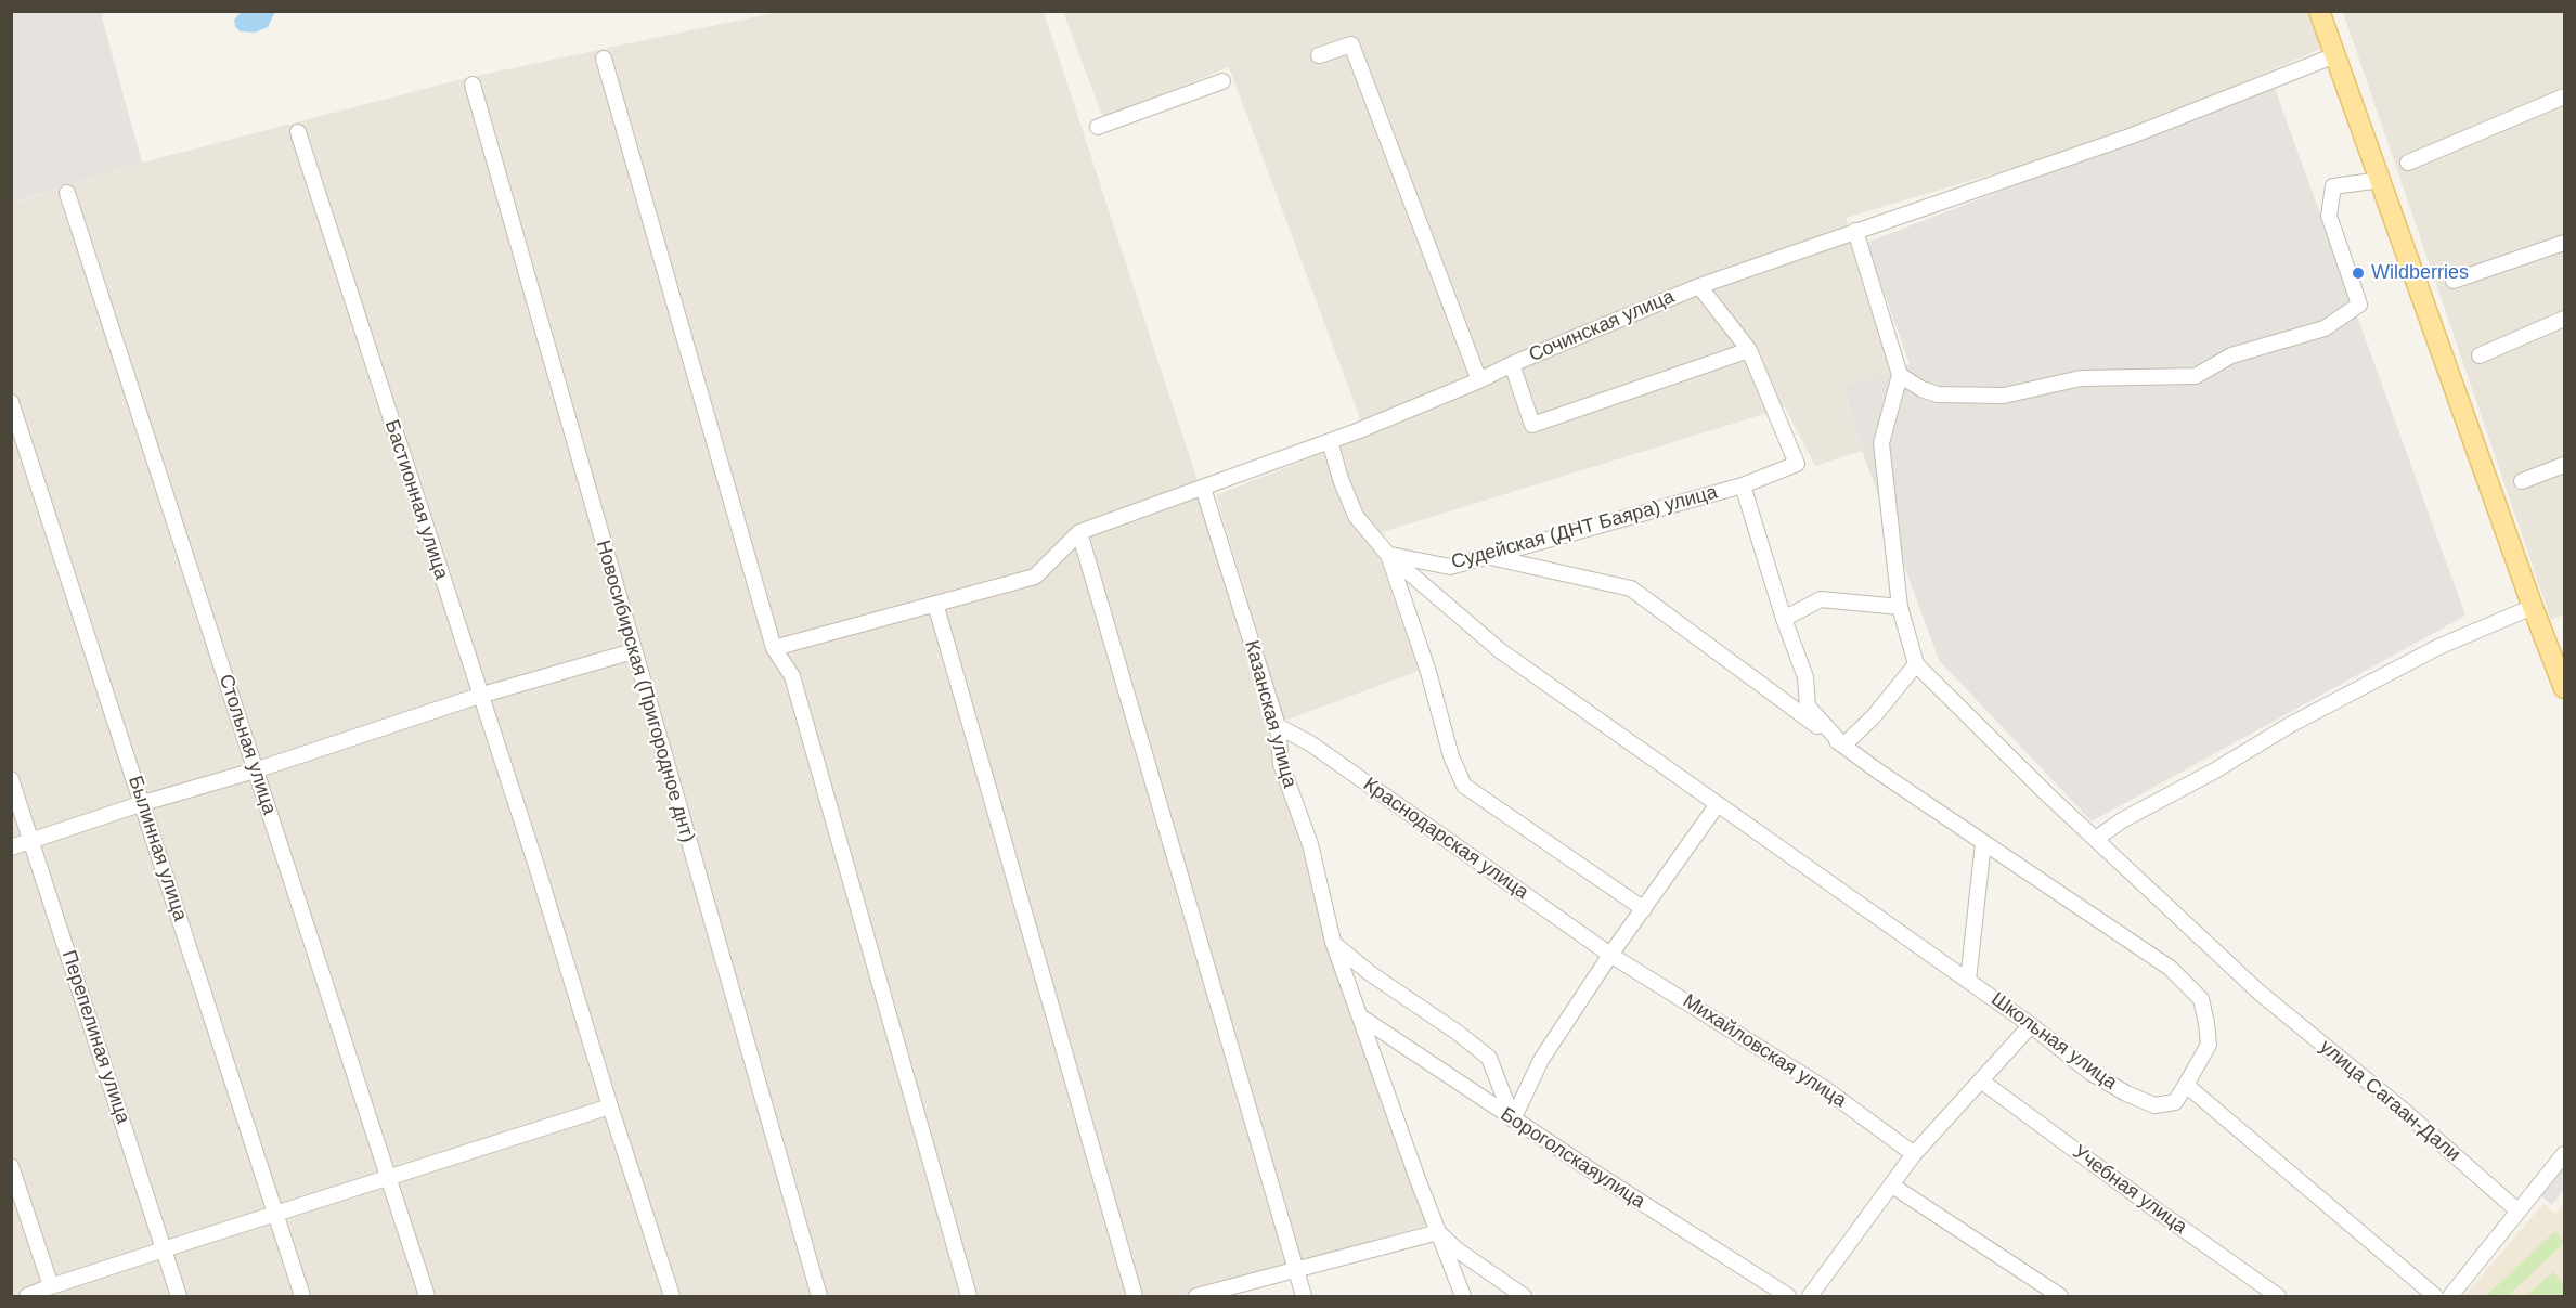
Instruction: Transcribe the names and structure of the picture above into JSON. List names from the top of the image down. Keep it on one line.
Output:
{"streets":{"street":["Сочинская улица","Бастионная улица","Судейская (ДНТ Баяра) улица","Новосибирская (Пригородное днт)","Казанская улица","Стольная улица","Краснодарская улица","Былинная улица","Перепелиная улица","Школьная улица","Михайловская улица","улица Сагаан-Дали","Бороголскаяулица","Учебная улица"]},"crossings":[["Сочинская улица","Судейская (ДНТ Баяра) улица"],["Судейская (ДНТ Баяра) улица","Школьная улица"],["Казанская улица","Краснодарская улица"],["Казанская улица","Бороголскаяулица"],["Краснодарская улица","Михайловская улица"]],"places":["Wildberries"]}
